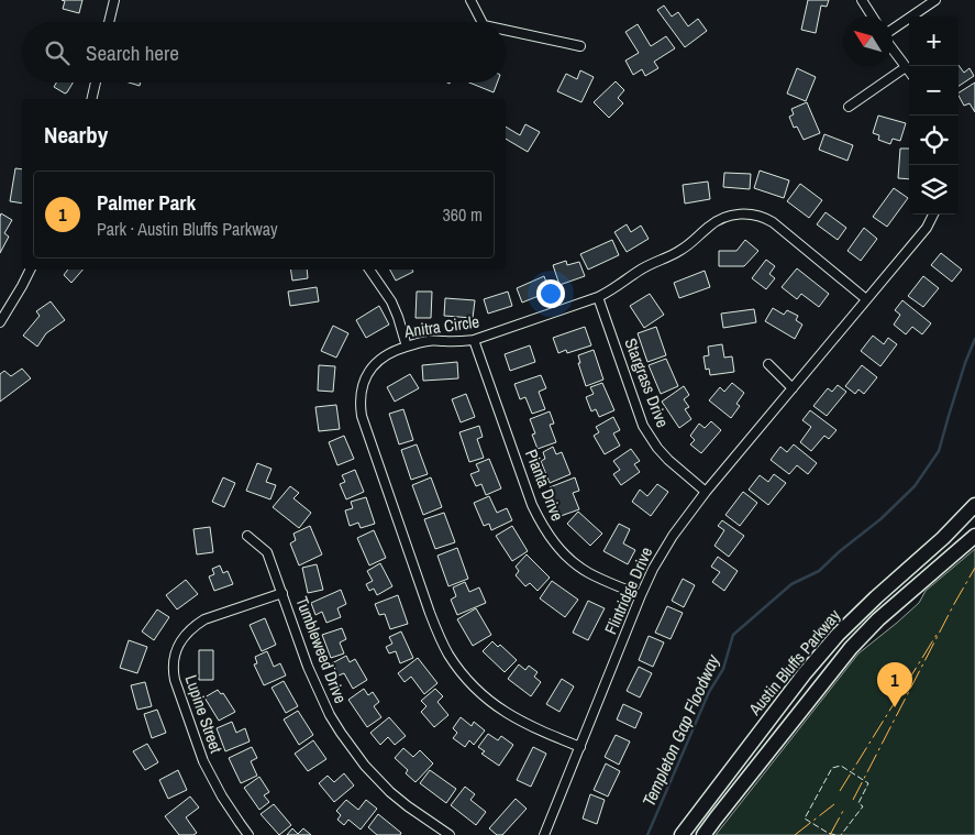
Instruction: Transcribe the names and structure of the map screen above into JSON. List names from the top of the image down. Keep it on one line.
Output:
{"streets":{"main road":["Austin Bluffs Parkway"],"street":["Anitra Circle","Stargrass Drive","Pianta Drive","Flintridge Drive","Tumbleweed Drive","Lupine Street"]},"crossings":[["Anitra Circle","Stargrass Drive"],["Anitra Circle","Pianta Drive"],["Anitra Circle","Flintridge Drive"],["Stargrass Drive","Flintridge Drive"],["Pianta Drive","Flintridge Drive"],["Tumbleweed Drive","Lupine Street"]],"water":["Templeton Gap Floodway"],"north":"top left","page":{"map_buttons":["+","−"],"search":"Search here","heading":"Nearby","list":[{"mark":"1","name":"Palmer Park","note":"Park · Austin Bluffs Parkway","value":"360 m"}],"pins":"1"}}
